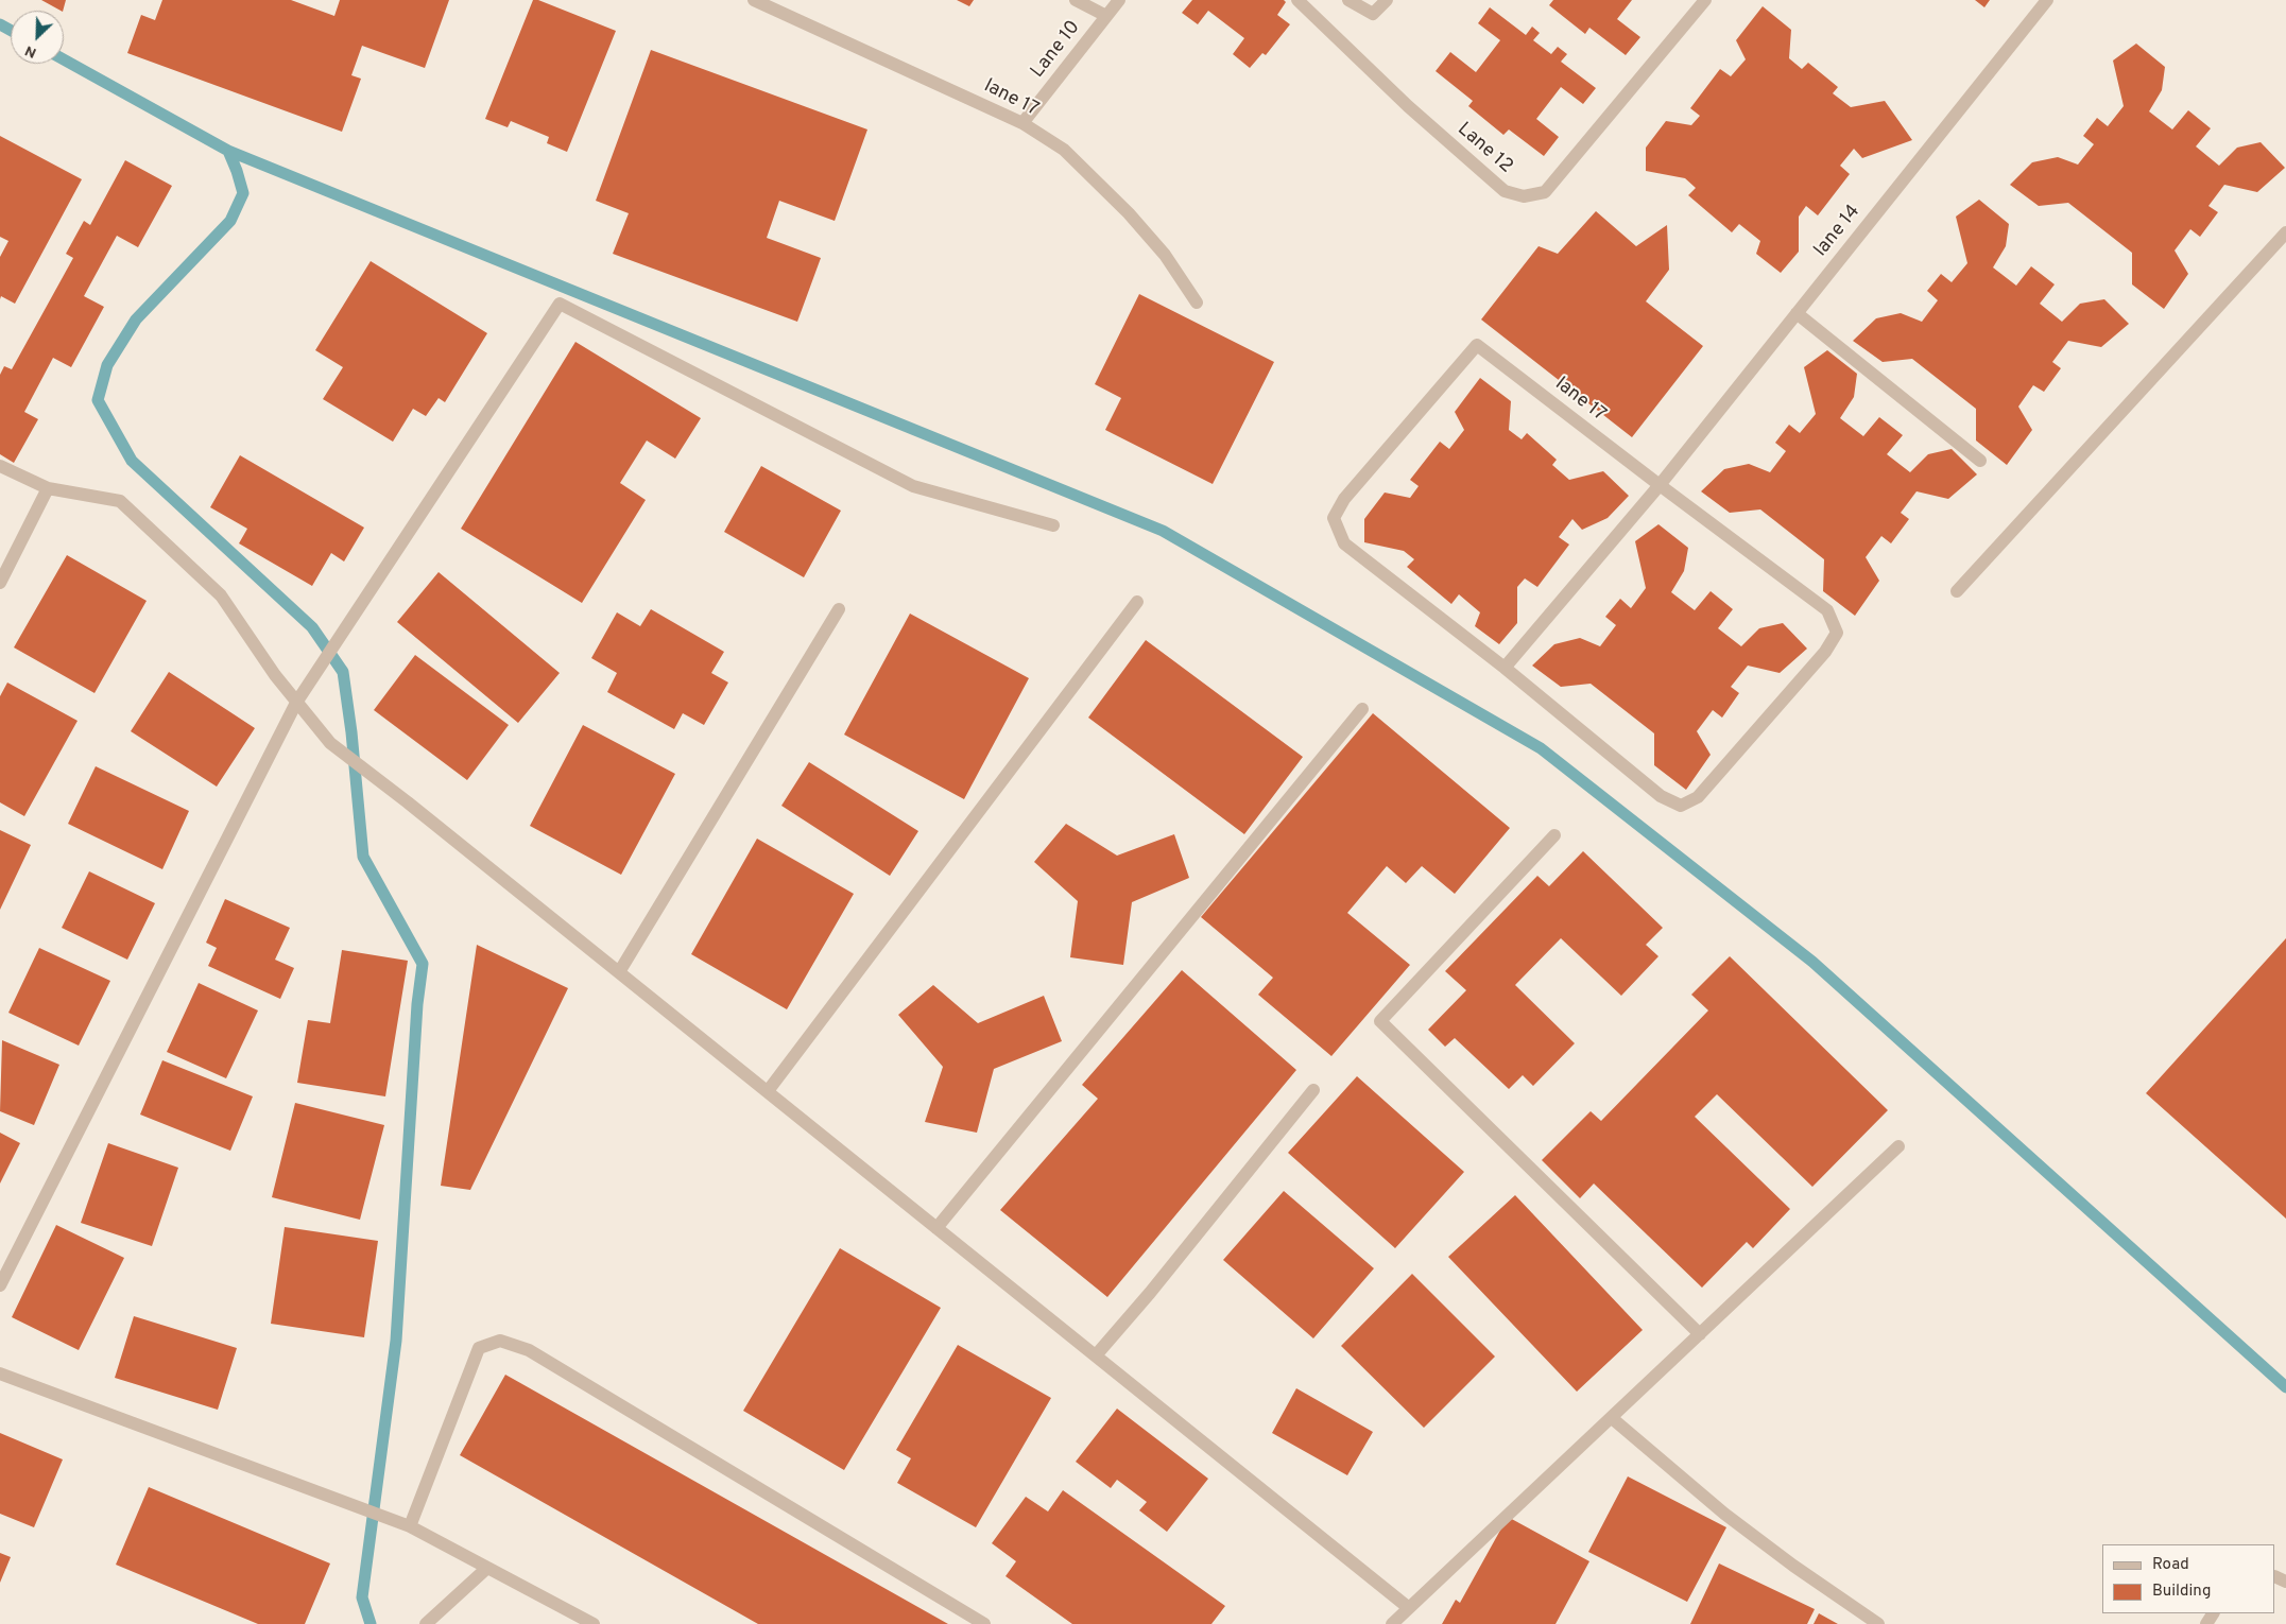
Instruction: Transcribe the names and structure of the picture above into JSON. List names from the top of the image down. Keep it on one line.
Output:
{"streets":{"street":["Lane 10","lane 17","Lane 12","lane 14"]},"crossings":[["Lane 10","lane 17"],["lane 17","lane 14"]],"legend":["Road","Building"],"north":"bottom left"}
